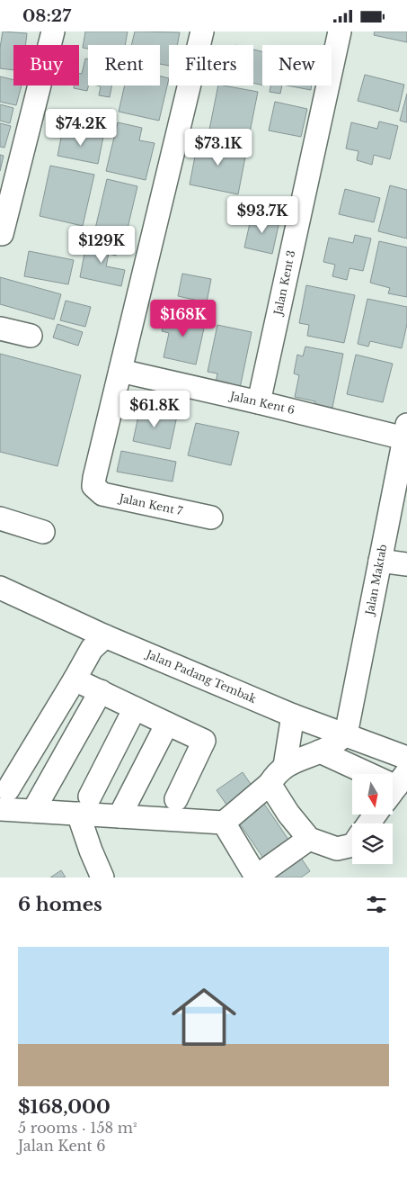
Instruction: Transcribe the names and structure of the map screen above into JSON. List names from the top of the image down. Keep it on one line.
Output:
{"streets":{"street":["Jalan Kent 3","Jalan Kent 6","Jalan Kent 7","Jalan Maktab","Jalan Padang Tembak"]},"crossings":[["Jalan Kent 3","Jalan Kent 6"],["Jalan Kent 6","Jalan Kent 7"],["Jalan Kent 6","Jalan Maktab"],["Jalan Maktab","Jalan Padang Tembak"]],"north":"bottom","page":{"status":"08:27","chip":["Buy","Rent","Filters","New"],"price":["$74.2K","$73.1K","$93.7K","$129K","$168K","$61.8K"],"heading":"6 homes","list":[{"name":"$168,000","note":"5 rooms · 158 m² · Jalan Kent 6"}]}}
